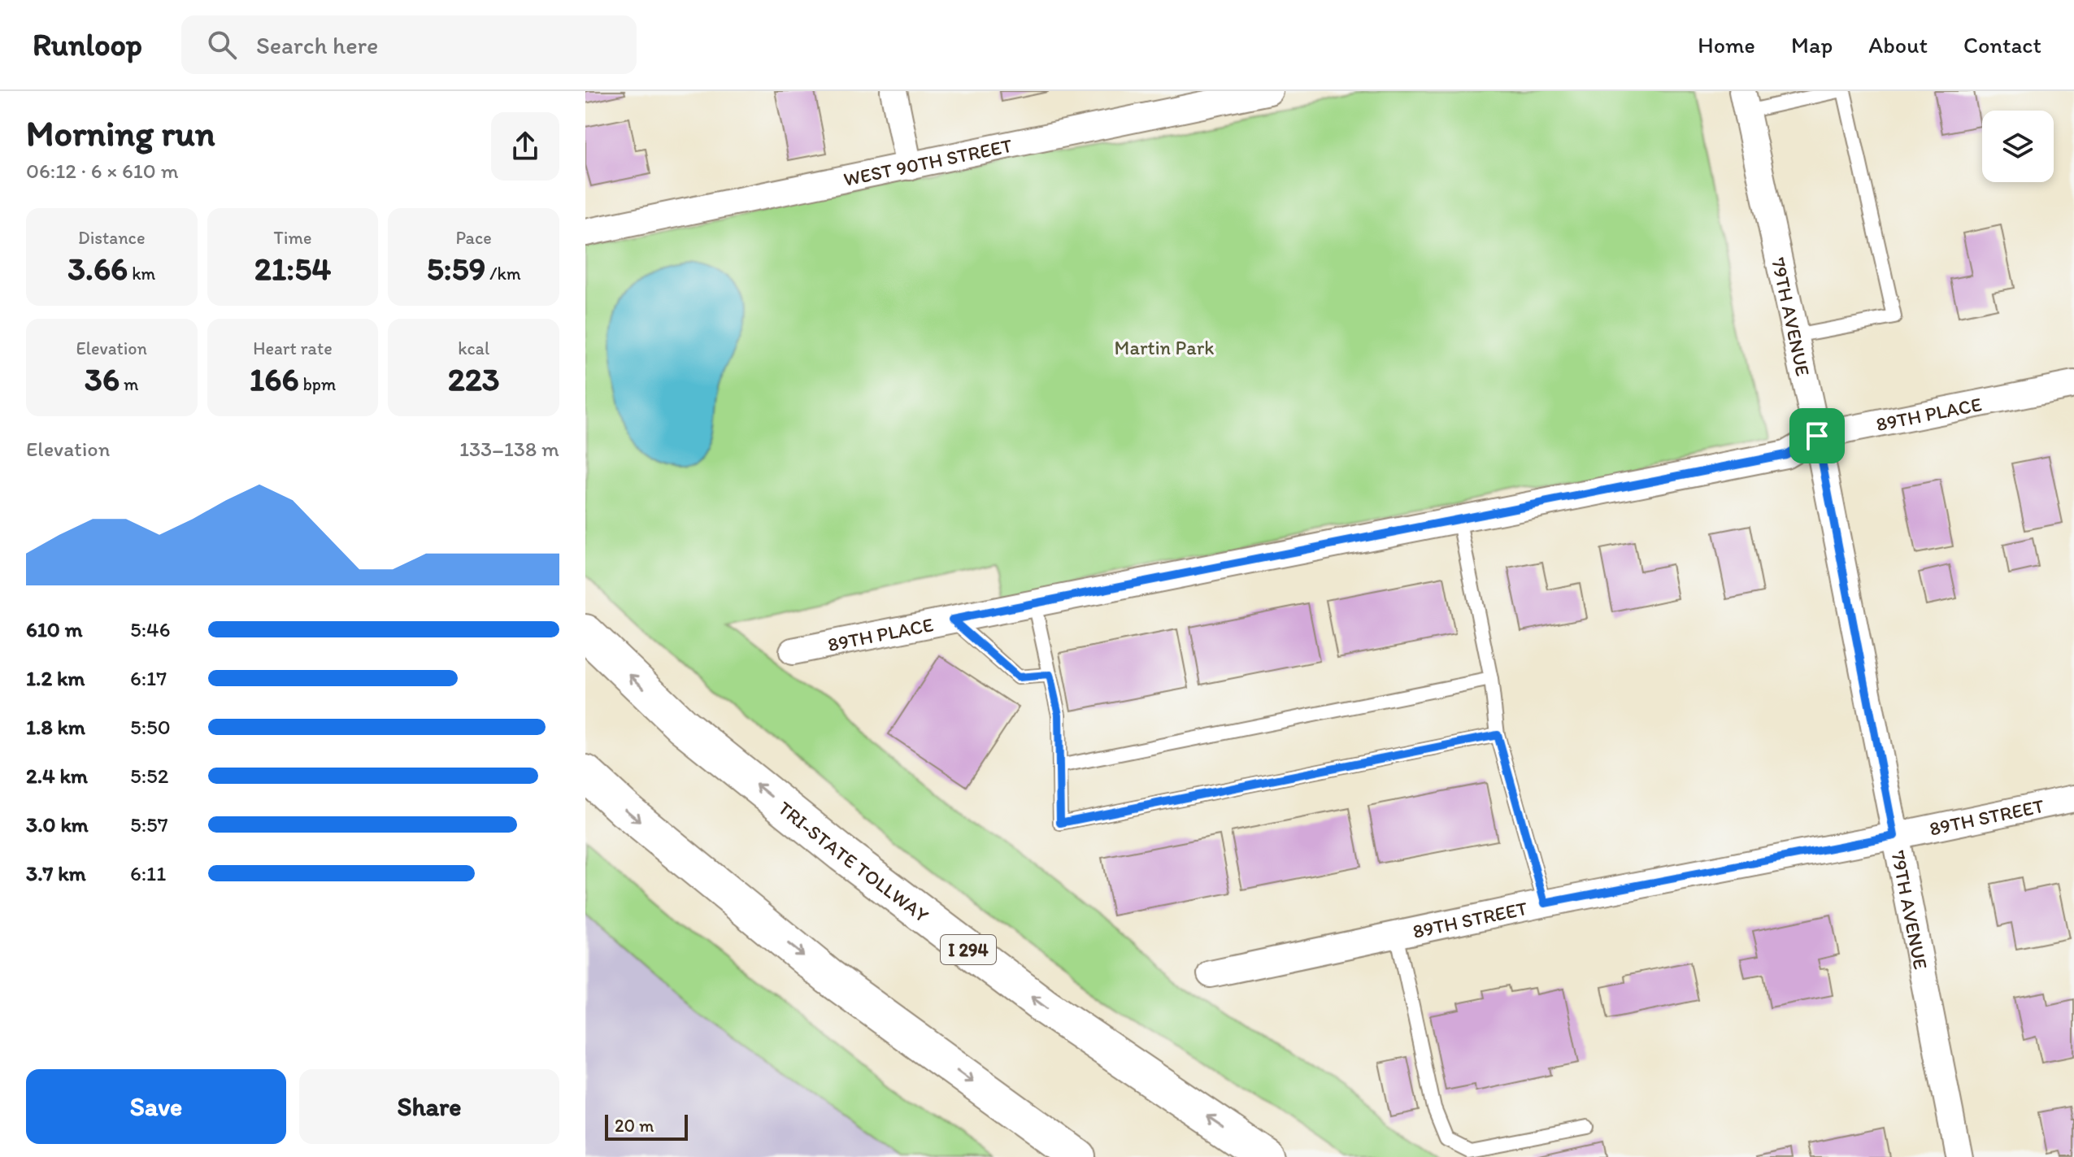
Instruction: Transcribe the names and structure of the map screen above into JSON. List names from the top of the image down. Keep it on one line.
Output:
{"streets":{"highway":["TRI-STATE TOLLWAY","I 294"],"street":["WEST 90TH STREET","79TH AVENUE","89TH PLACE","89TH STREET"]},"crossings":[["79TH AVENUE","89TH PLACE"],["79TH AVENUE","89TH STREET"]],"parks":["Martin Park"],"scale_bar":"20 m","page":{"header":"Runloop","search":"Search here","nav":["Home","Map","About","Contact"],"heading":["Morning run","06:12 · 6 × 610 m"],"stats":[["Distance","3.66 km"],["Time","21:54"],["Pace","5:59 /km"],["Elevation","36 m"],["Heart rate","166 bpm"],["kcal","223"]],"chart":["Elevation","133–138 m"],"list":[{"name":"610 m","note":"5:46"},{"name":"1.2 km","note":"6:17"},{"name":"1.8 km","note":"5:50"},{"name":"2.4 km","note":"5:52"},{"name":"3.0 km","note":"5:57"},{"name":"3.7 km","note":"6:11"}],"buttons":["Save","Share"],"scale":"20 m"}}
